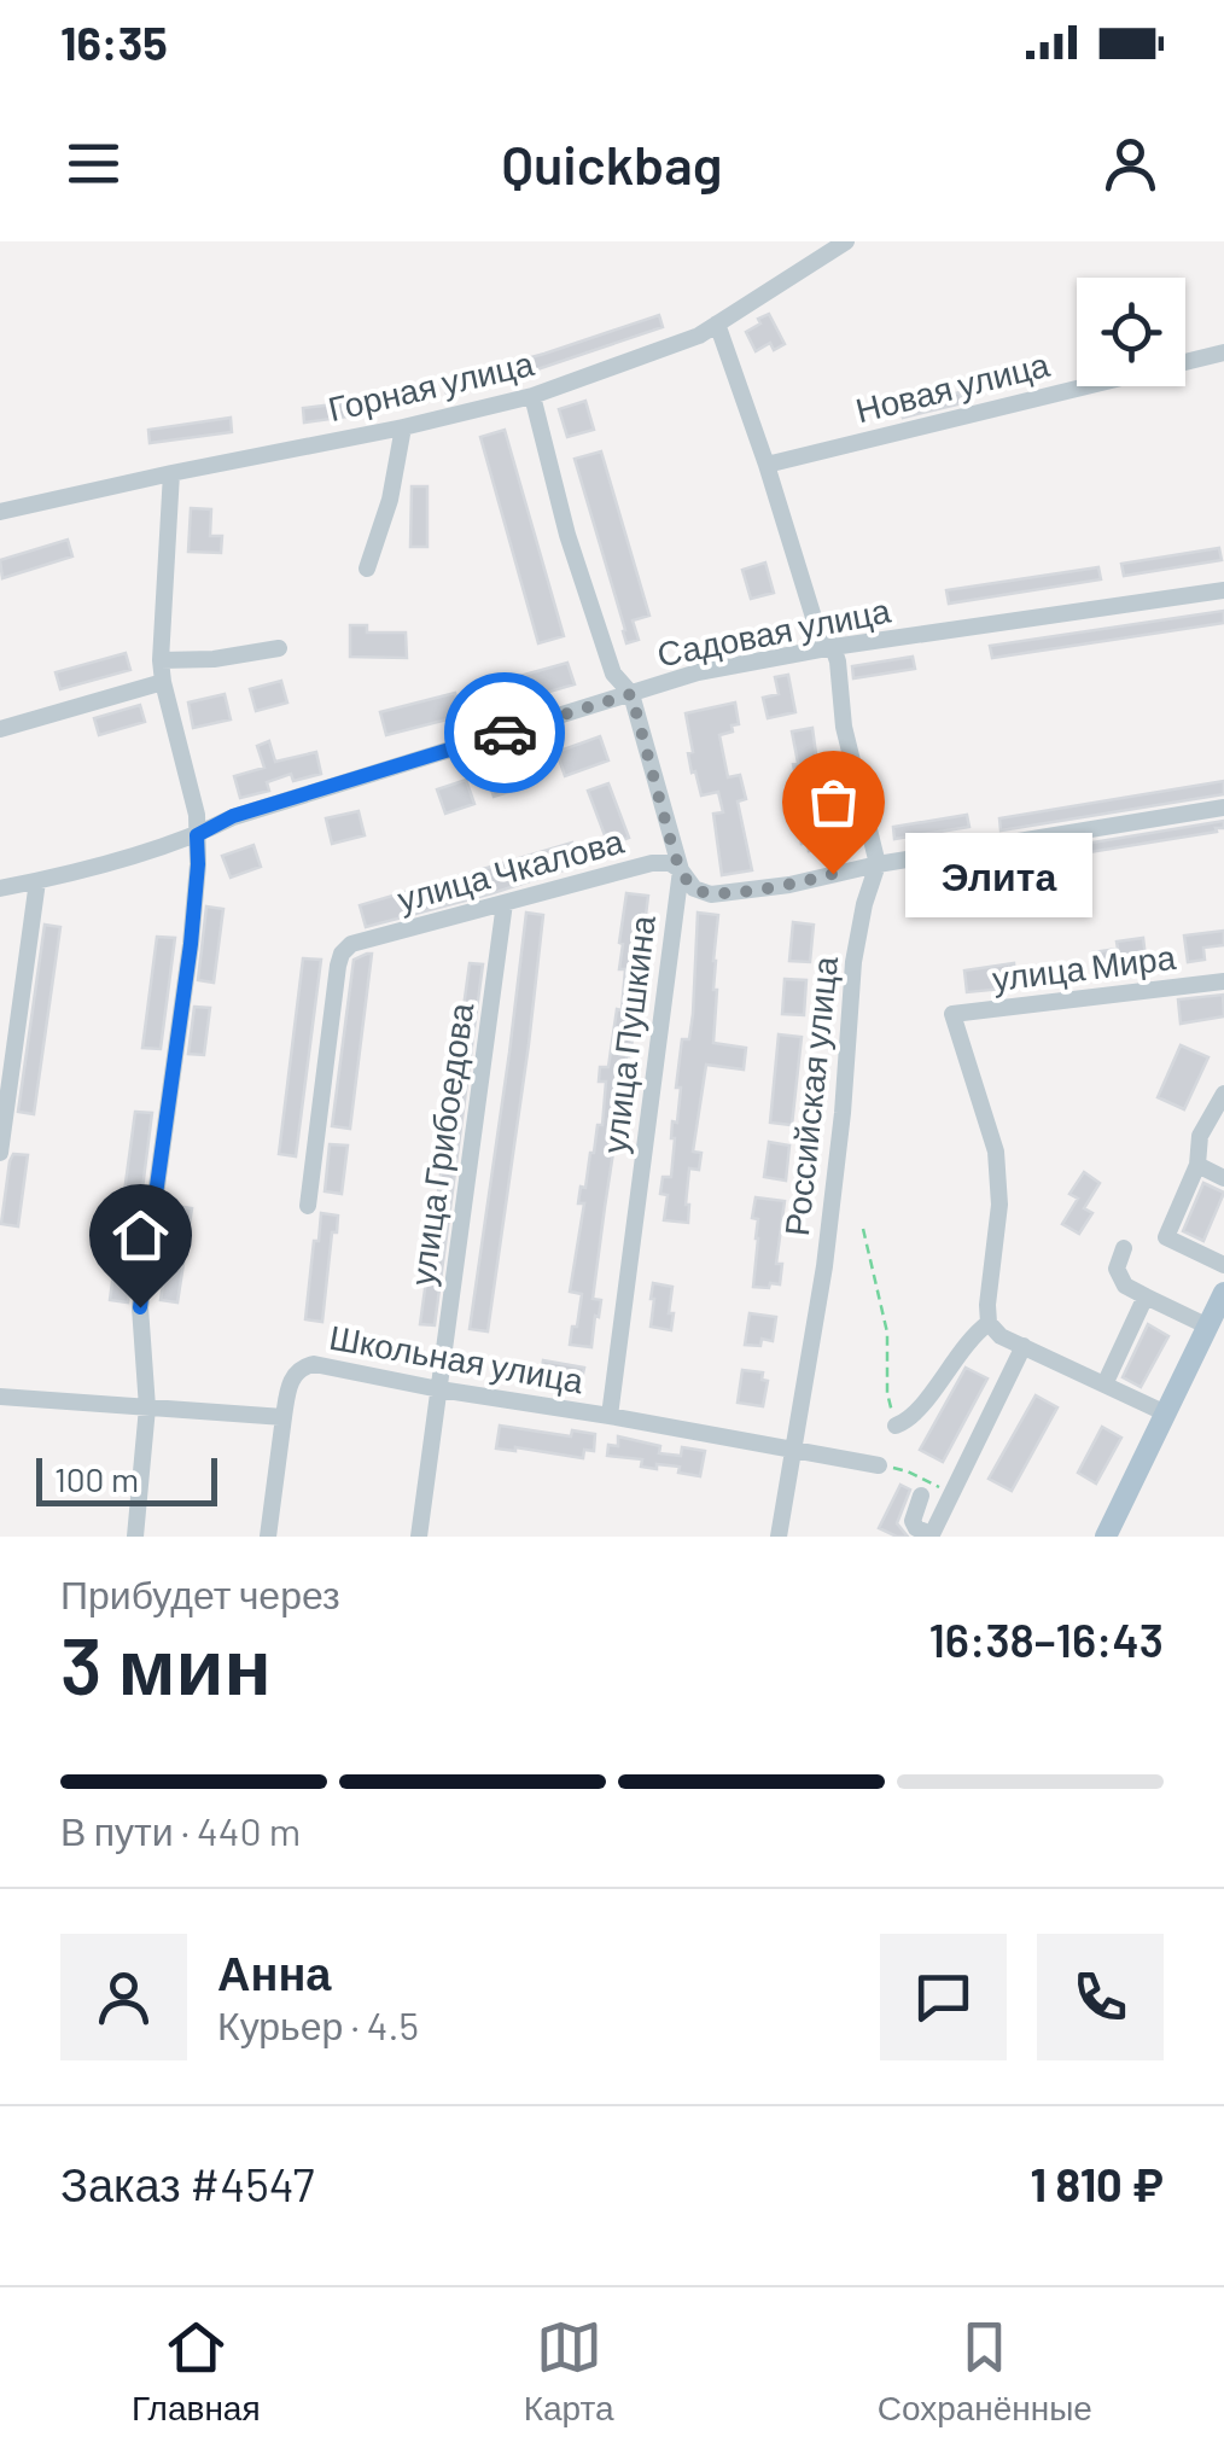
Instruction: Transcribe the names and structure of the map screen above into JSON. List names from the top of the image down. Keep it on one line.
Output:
{"streets":{"street":["Горная улица","Новая улица","Садовая улица","улица Чкалова","улица Мира","улица Пушкина","Российская улица","улица Грибоедова","Школьная улица"]},"crossings":[["Горная улица","улица Пушкина"],["Горная улица","Российская улица"],["Новая улица","Российская улица"],["Садовая улица","улица Пушкина"],["Садовая улица","Российская улица"],["улица Чкалова","улица Пушкина"],["улица Чкалова","Российская улица"],["улица Чкалова","улица Грибоедова"],["улица Пушкина","Школьная улица"],["Российская улица","Школьная улица"],["улица Грибоедова","Школьная улица"]],"places":["Элита"],"scale_bar":"100 m","page":{"status":"16:35","header":"Quickbag","bubble":"Элита","scale":"100 m","heading":["3 мин","Прибудет через","16:38–16:43"],"panel":["Анна","Курьер · 4.5","Заказ #4547","1 810 ₽"],"bar":"В пути · 440 m","tabs":["Главная","Карта","Сохранённые"]}}
